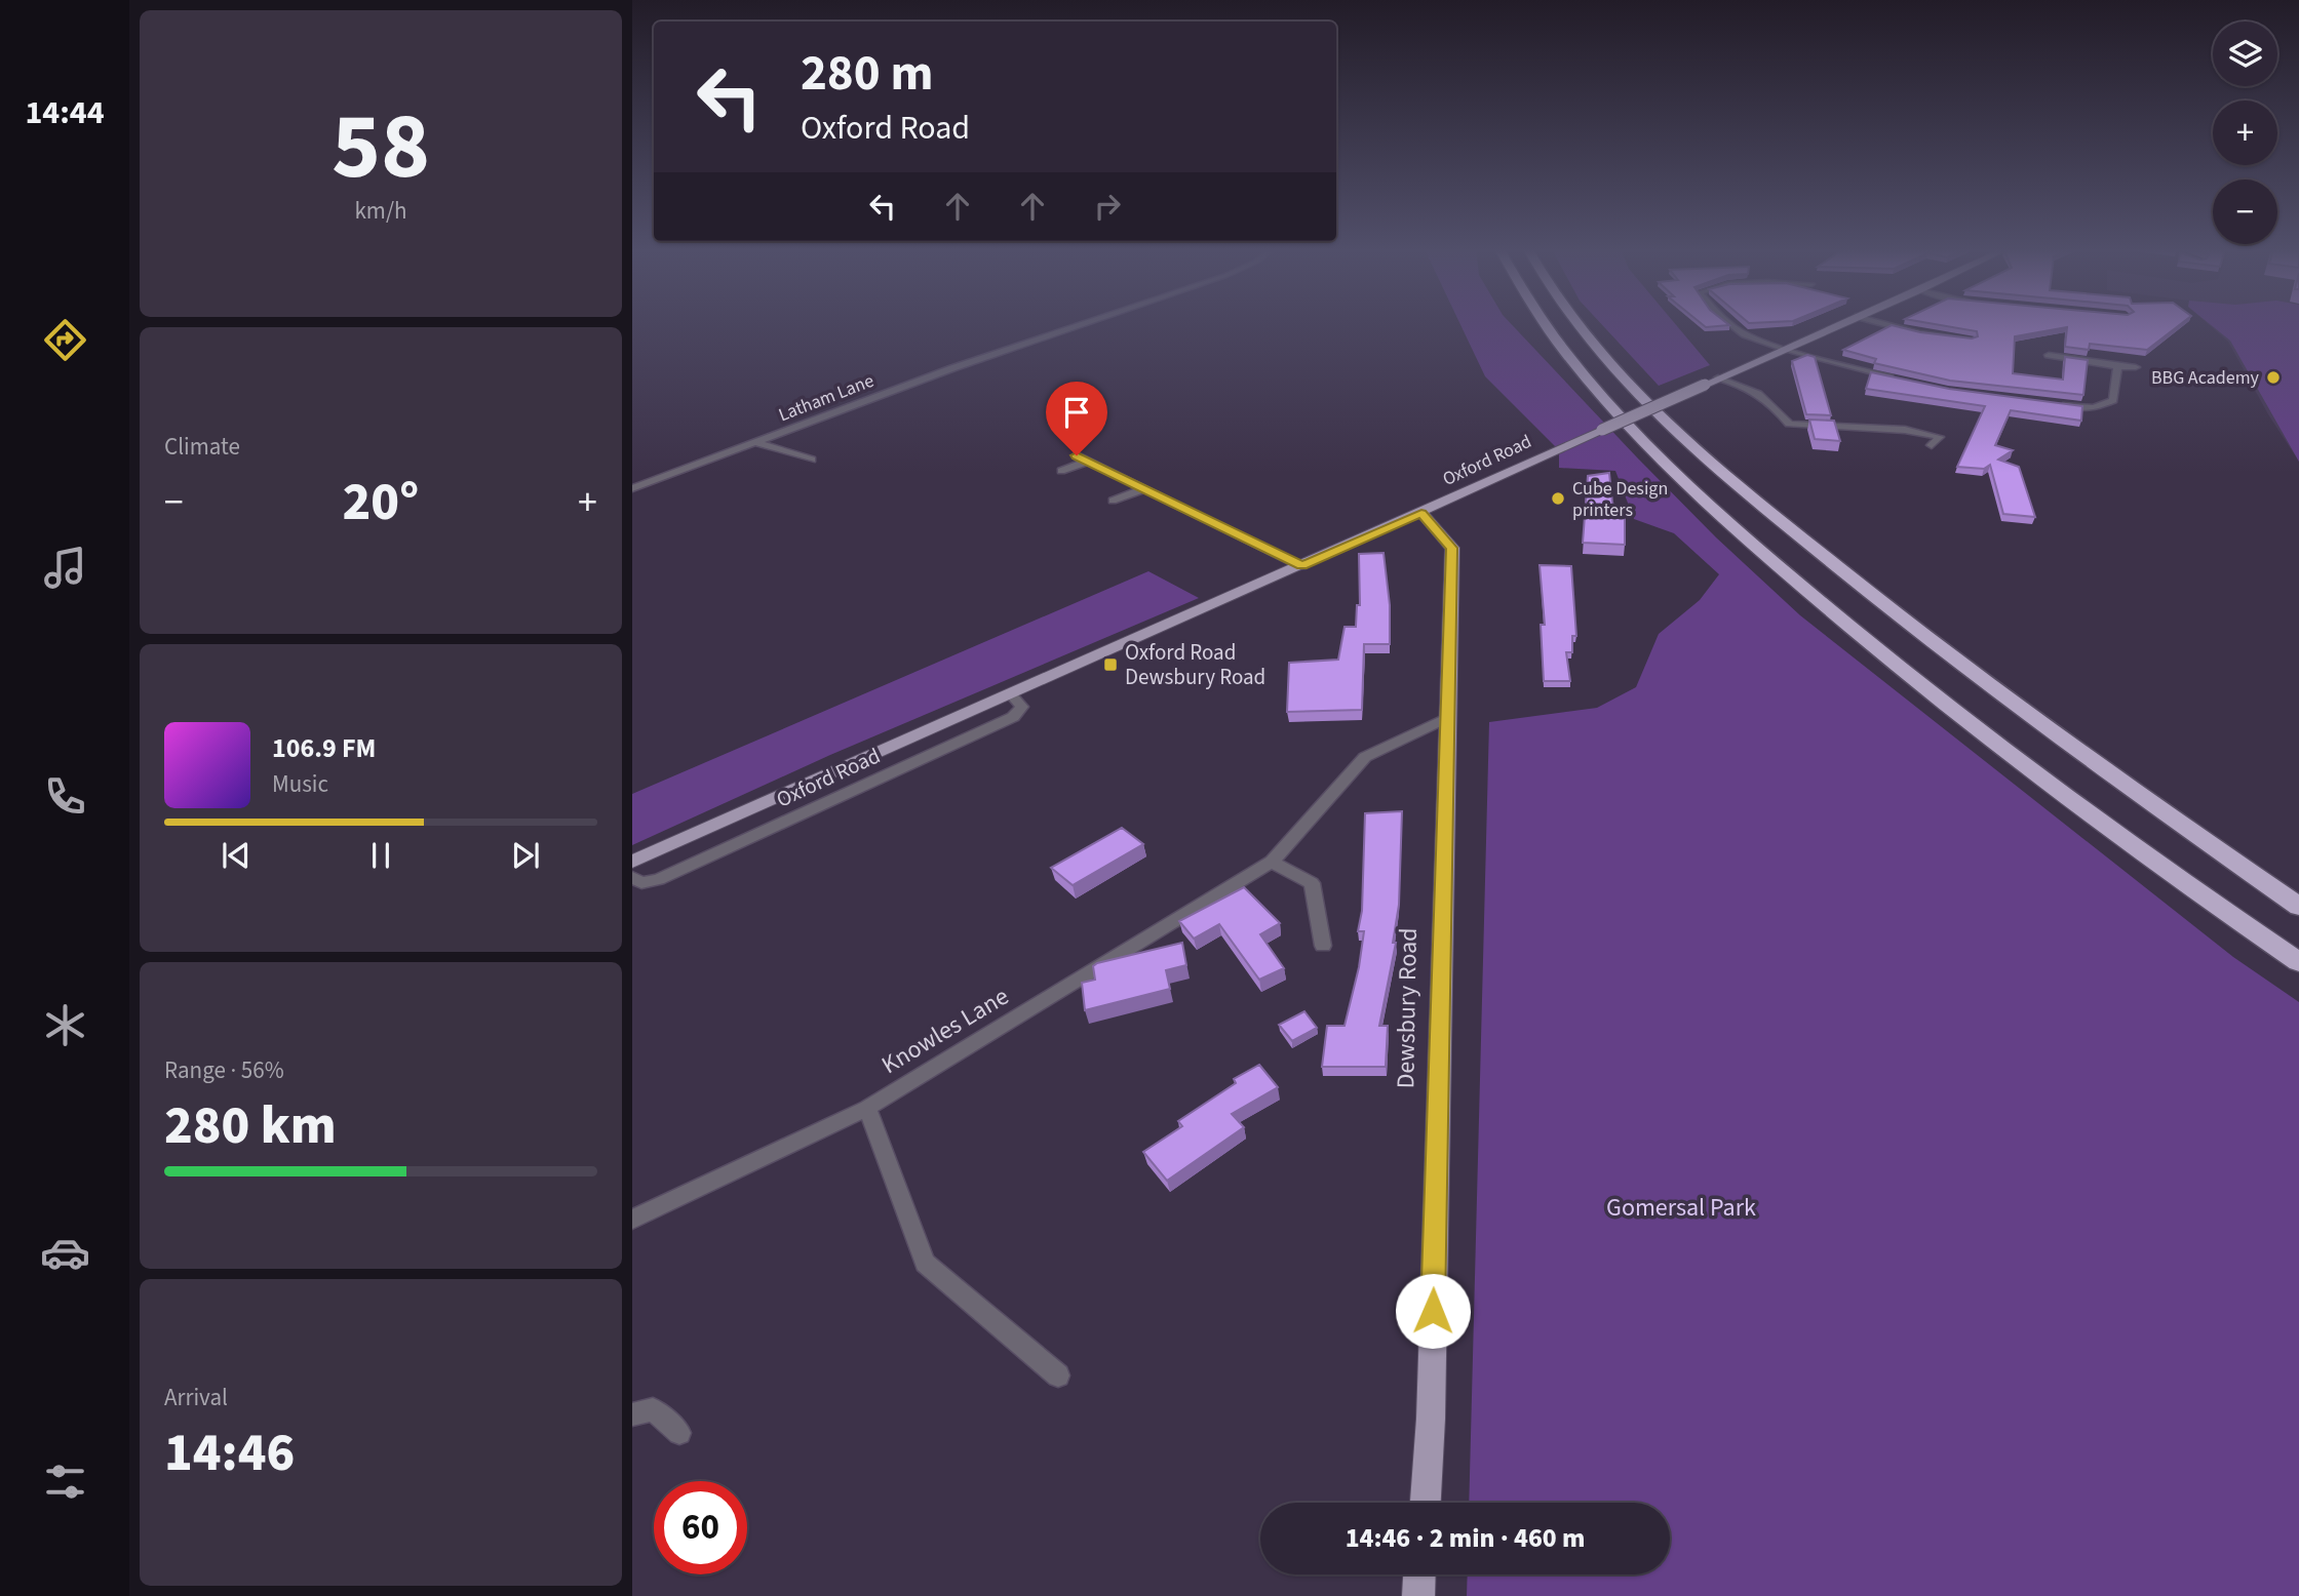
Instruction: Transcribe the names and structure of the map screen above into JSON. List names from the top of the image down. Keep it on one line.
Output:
{"streets":{"main road":["Oxford Road","Dewsbury Road"],"street":["Latham Lane","Knowles Lane"]},"crossings":[["Oxford Road","Dewsbury Road"],["Dewsbury Road","Knowles Lane"]],"parks":["Gomersal Park"],"places":{"other":["BBG Academy","Cube Design printers"],"transit":["Oxford Road Dewsbury Road"]},"page":{"tabs":"14:44","tile":[["58","km/h"],"Climate",["Range · 56%","280 km"],["Arrival","14:46"]],"map_buttons":["+","−"],"turn":["280 m","Oxford Road"],"heat":["−","20°","+"],"song":["106.9 FM","Music"],"limit":"60","trip":"14:46 · 2 min · 460 m"}}
